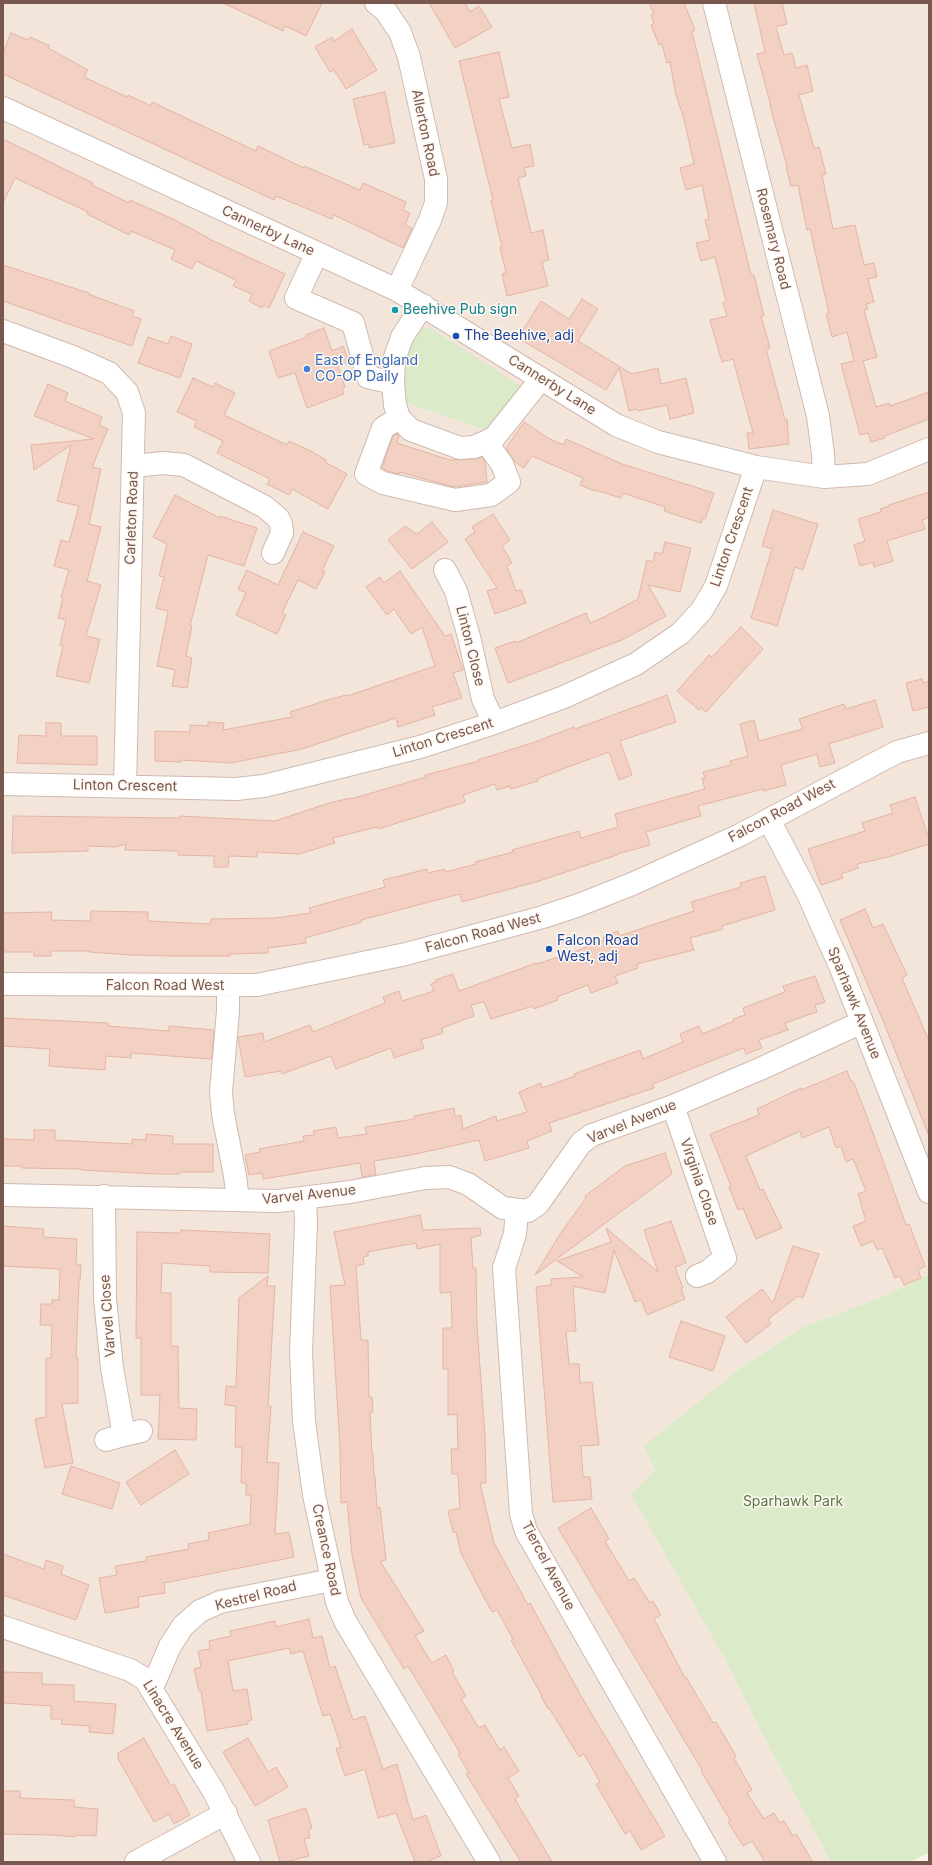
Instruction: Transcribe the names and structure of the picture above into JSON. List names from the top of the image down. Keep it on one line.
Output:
{"streets":{"street":["Allerton Road","Cannerby Lane","Rosemary Road","Carleton Road","Linton Crescent","Linton Close","Falcon Road West","Sparhawk Avenue","Varvel Avenue","Virginia Close","Varvel Close","Creance Road","Tiercel Avenue","Kestrel Road","Linacre Avenue"]},"crossings":[["Allerton Road","Cannerby Lane"],["Cannerby Lane","Rosemary Road"],["Cannerby Lane","Linton Crescent"],["Carleton Road","Linton Crescent"],["Linton Crescent","Linton Close"],["Falcon Road West","Sparhawk Avenue"],["Sparhawk Avenue","Varvel Avenue"],["Varvel Avenue","Virginia Close"],["Varvel Avenue","Varvel Close"],["Varvel Avenue","Creance Road"],["Varvel Avenue","Tiercel Avenue"],["Creance Road","Kestrel Road"],["Kestrel Road","Linacre Avenue"]],"parks":["Sparhawk Park"],"places":["Beehive Pub sign","The Beehive, adj","East of England CO-OP Daily","Falcon Road West, adj"]}
